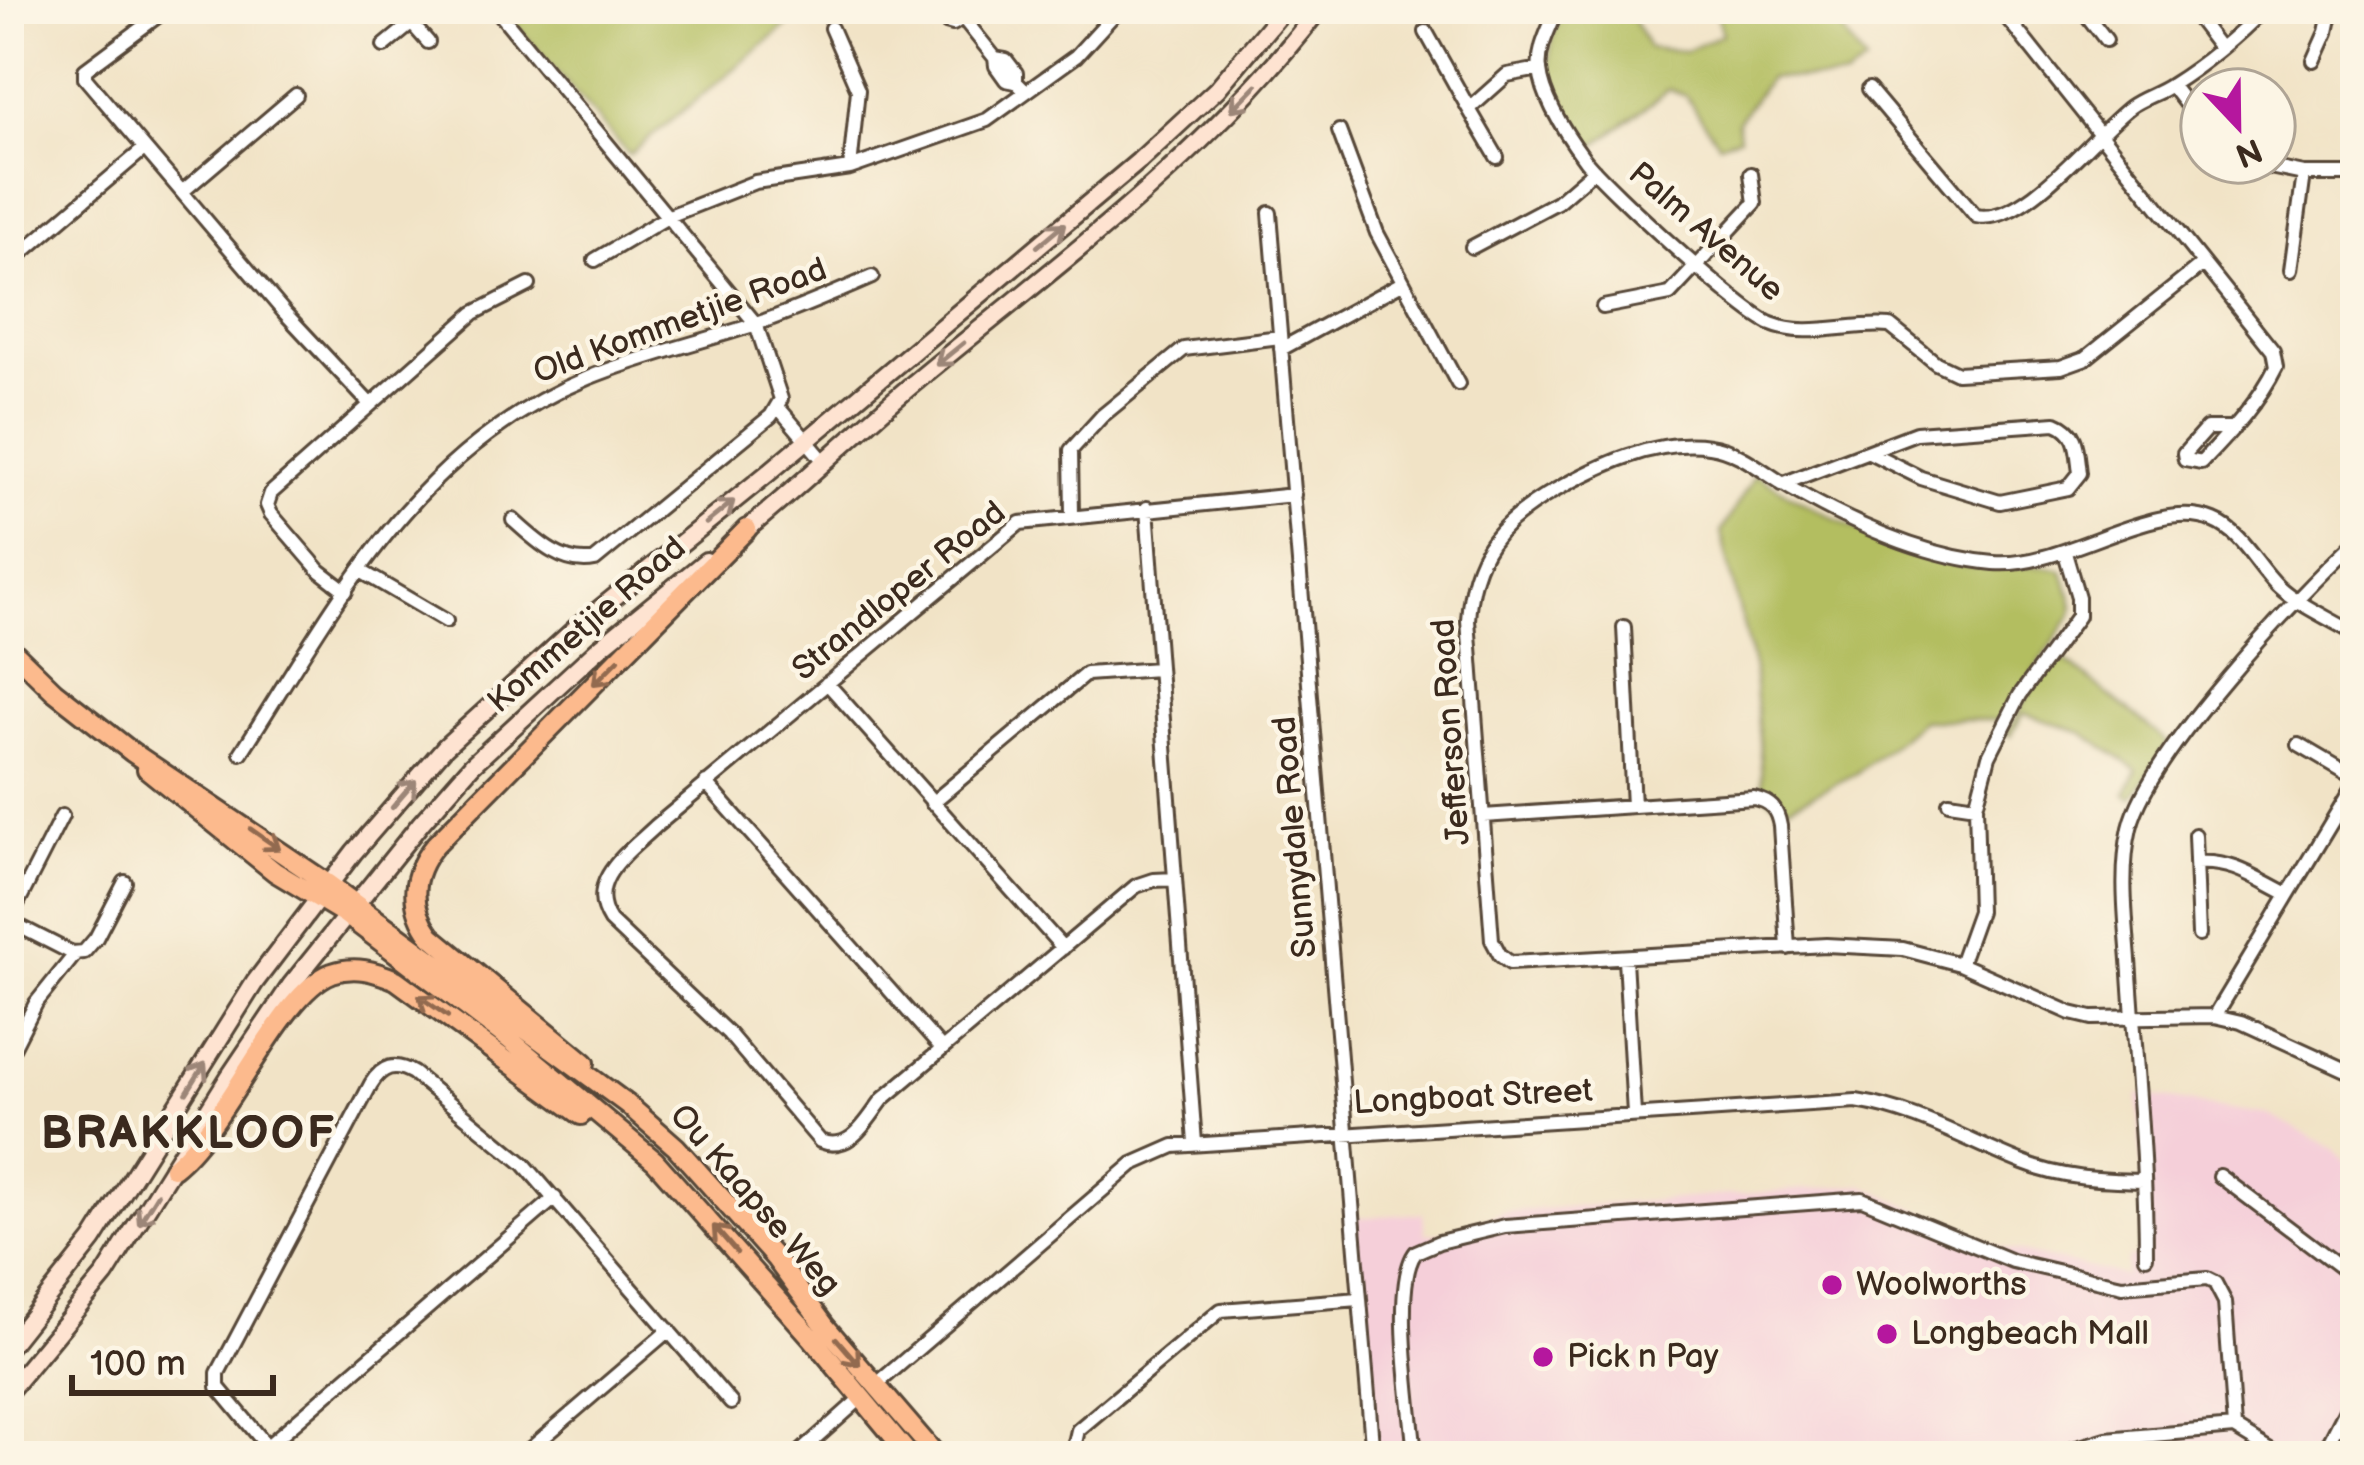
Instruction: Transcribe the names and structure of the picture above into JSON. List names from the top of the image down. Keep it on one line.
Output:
{"streets":{"main road":["Kommetjie Road","Ou Kaapse Weg"],"street":["Palm Avenue","Old Kommetjie Road","Strandloper Road","Jefferson Road","Sunnydale Road","Longboat Street"]},"crossings":[["Strandloper Road","Sunnydale Road"],["Kommetjie Road","Ou Kaapse Weg"],["Sunnydale Road","Longboat Street"],["Longboat Street","Ou Kaapse Weg"]],"districts":["BRAKKLOOF"],"places":["Woolworths","Longbeach Mall","Pick n Pay"],"scale_bar":"100 m","north":"bottom"}
